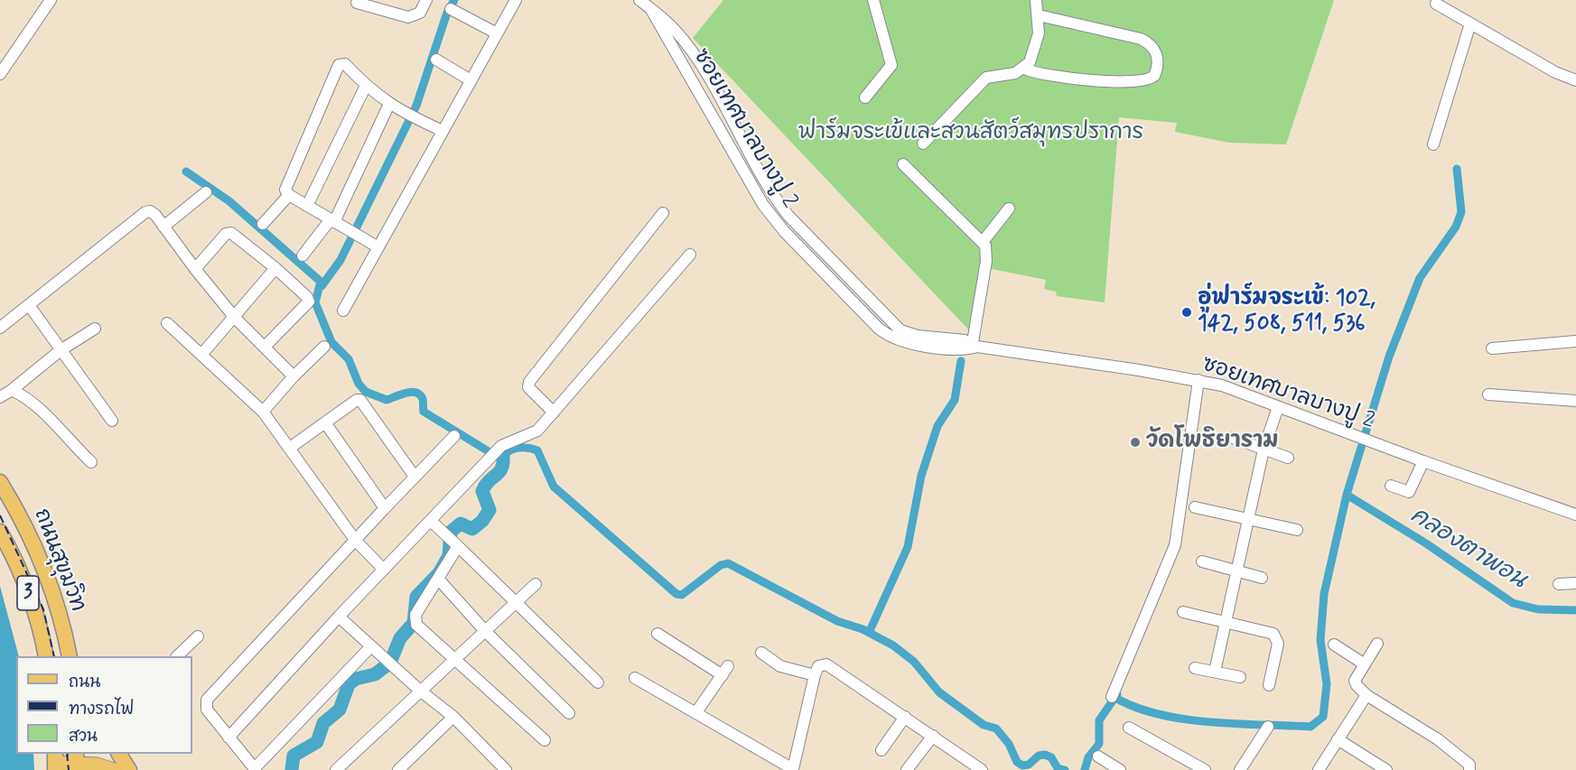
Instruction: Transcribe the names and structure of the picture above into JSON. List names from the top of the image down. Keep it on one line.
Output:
{"streets":{"highway":["ถนนสุขุมวิท","3"],"street":["ซอยเทศบาลบางปู 2"]},"water":["คลองตาพอน"],"parks":["ฟาร์มจระเข้และสวนสัตว์สมุทรปราการ"],"places":["อู่ฟาร์มจระเข้: 102, 142, 508, 511, 536","วัดโพธิยาราม"],"legend":["ถนน","ทางรถไฟ","สวน"]}
